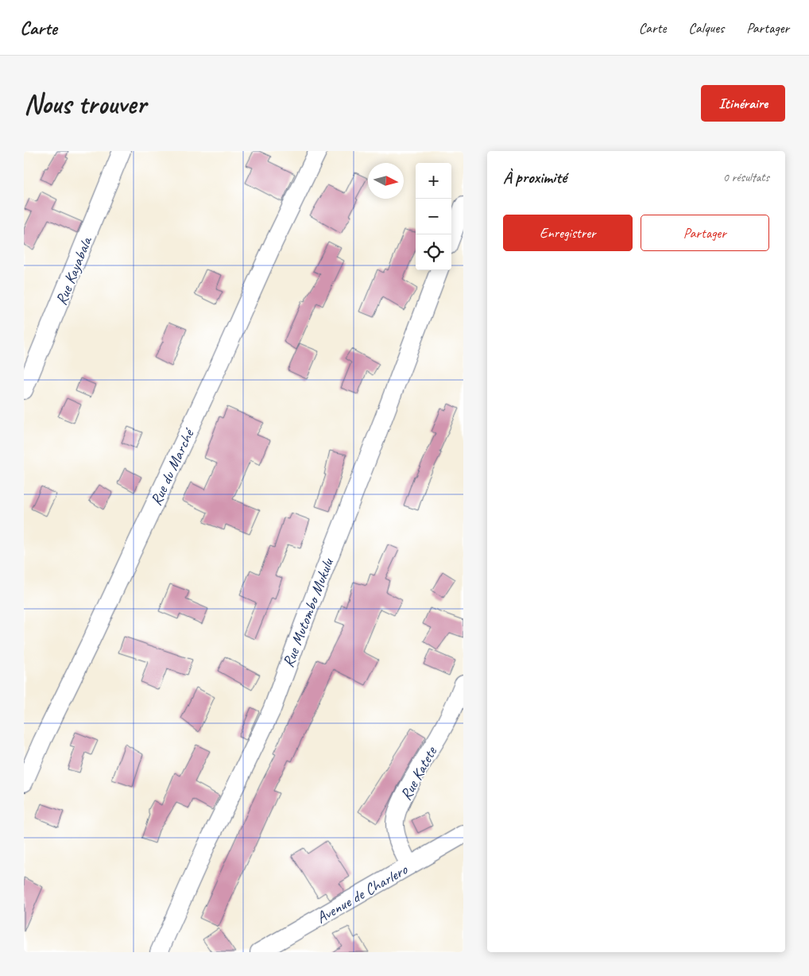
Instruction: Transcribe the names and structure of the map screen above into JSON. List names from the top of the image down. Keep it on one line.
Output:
{"streets":{"street":["Rue Kayabala","Rue du Marché","Rue Mutombo Mukulu","Rue Katete","Avenue de Charlero"]},"crossings":[["Rue Katete","Avenue de Charlero"]],"north":"right","page":{"header":"Carte","nav":["Carte","Calques","Partager"],"buttons":["Itinéraire",["Enregistrer","Partager"]],"title":"Nous trouver","heading":["À proximité","0 résultats"],"map_buttons":["+","−"]}}
